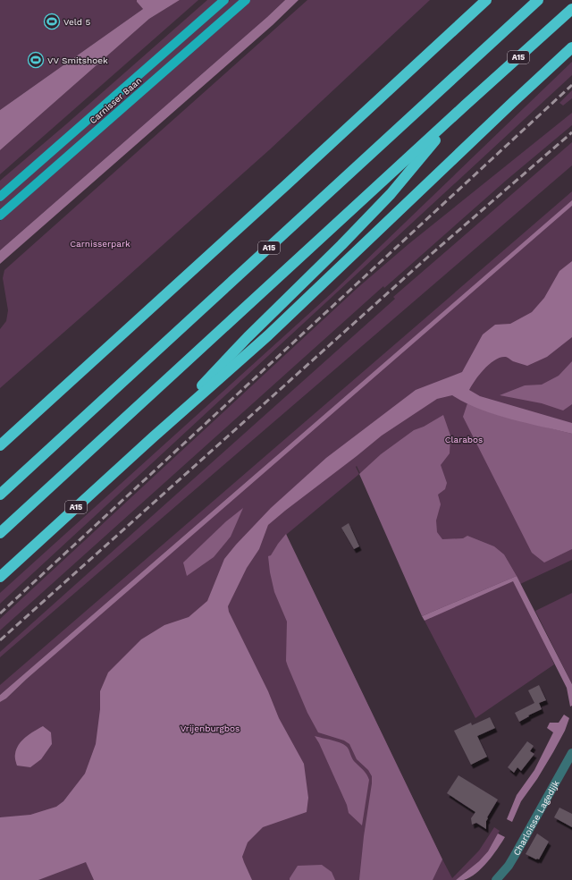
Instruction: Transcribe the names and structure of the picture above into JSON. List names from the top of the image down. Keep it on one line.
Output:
{"streets":{"highway":["A15"],"main road":["Carnisser Baan"],"street":["Charloisse Lagedijk"]},"parks":["Carnisserpark","Clarabos","Vrijenburgbos"],"places":{"sports":["Veld 5","VV Smitshoek"]}}
